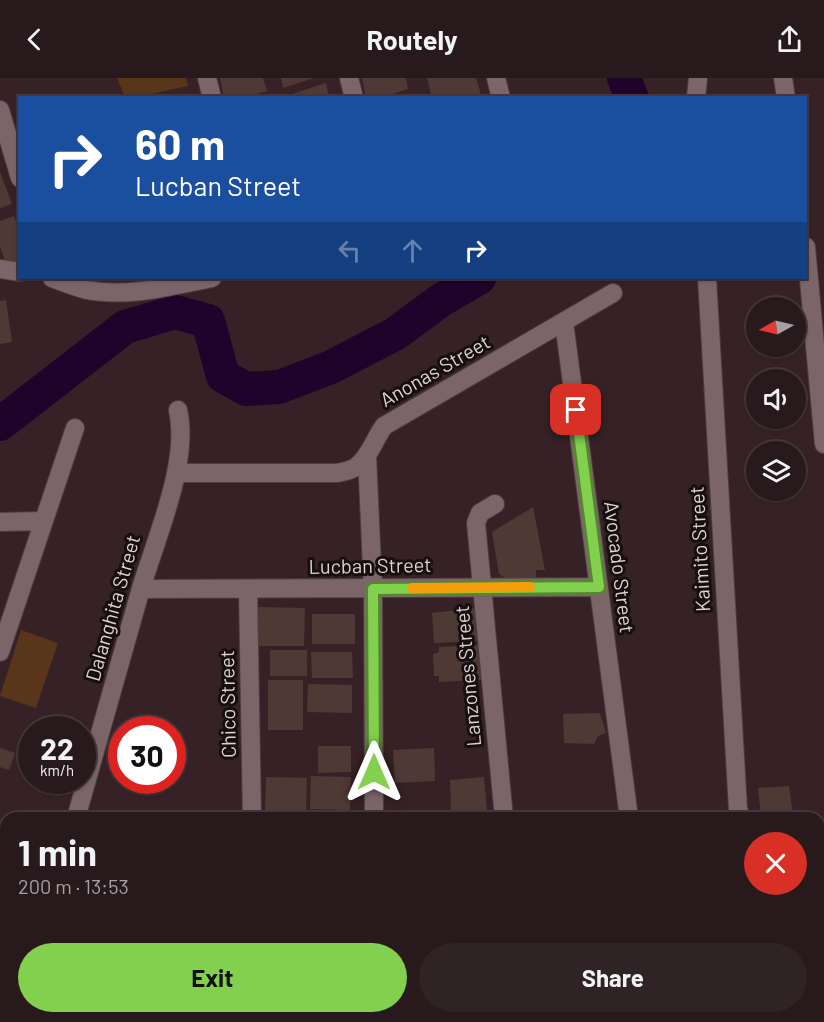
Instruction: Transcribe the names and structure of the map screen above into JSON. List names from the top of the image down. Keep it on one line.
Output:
{"streets":{"street":["Anonas Street","Kaimito Street","Lucban Street","Avocado Street","Dalanghita Street","Lanzones Street","Chico Street"]},"crossings":[["Anonas Street","Avocado Street"],["Anonas Street","Dalanghita Street"],["Lucban Street","Avocado Street"],["Lucban Street","Dalanghita Street"],["Lucban Street","Lanzones Street"],["Lucban Street","Chico Street"]],"north":"left","page":{"header":"Routely","turn":["60 m","Lucban Street"],"speed":"22 km/h","limit":"30","heading":["1 min","200 m · 13:53"],"buttons":["Exit","Share"]}}
